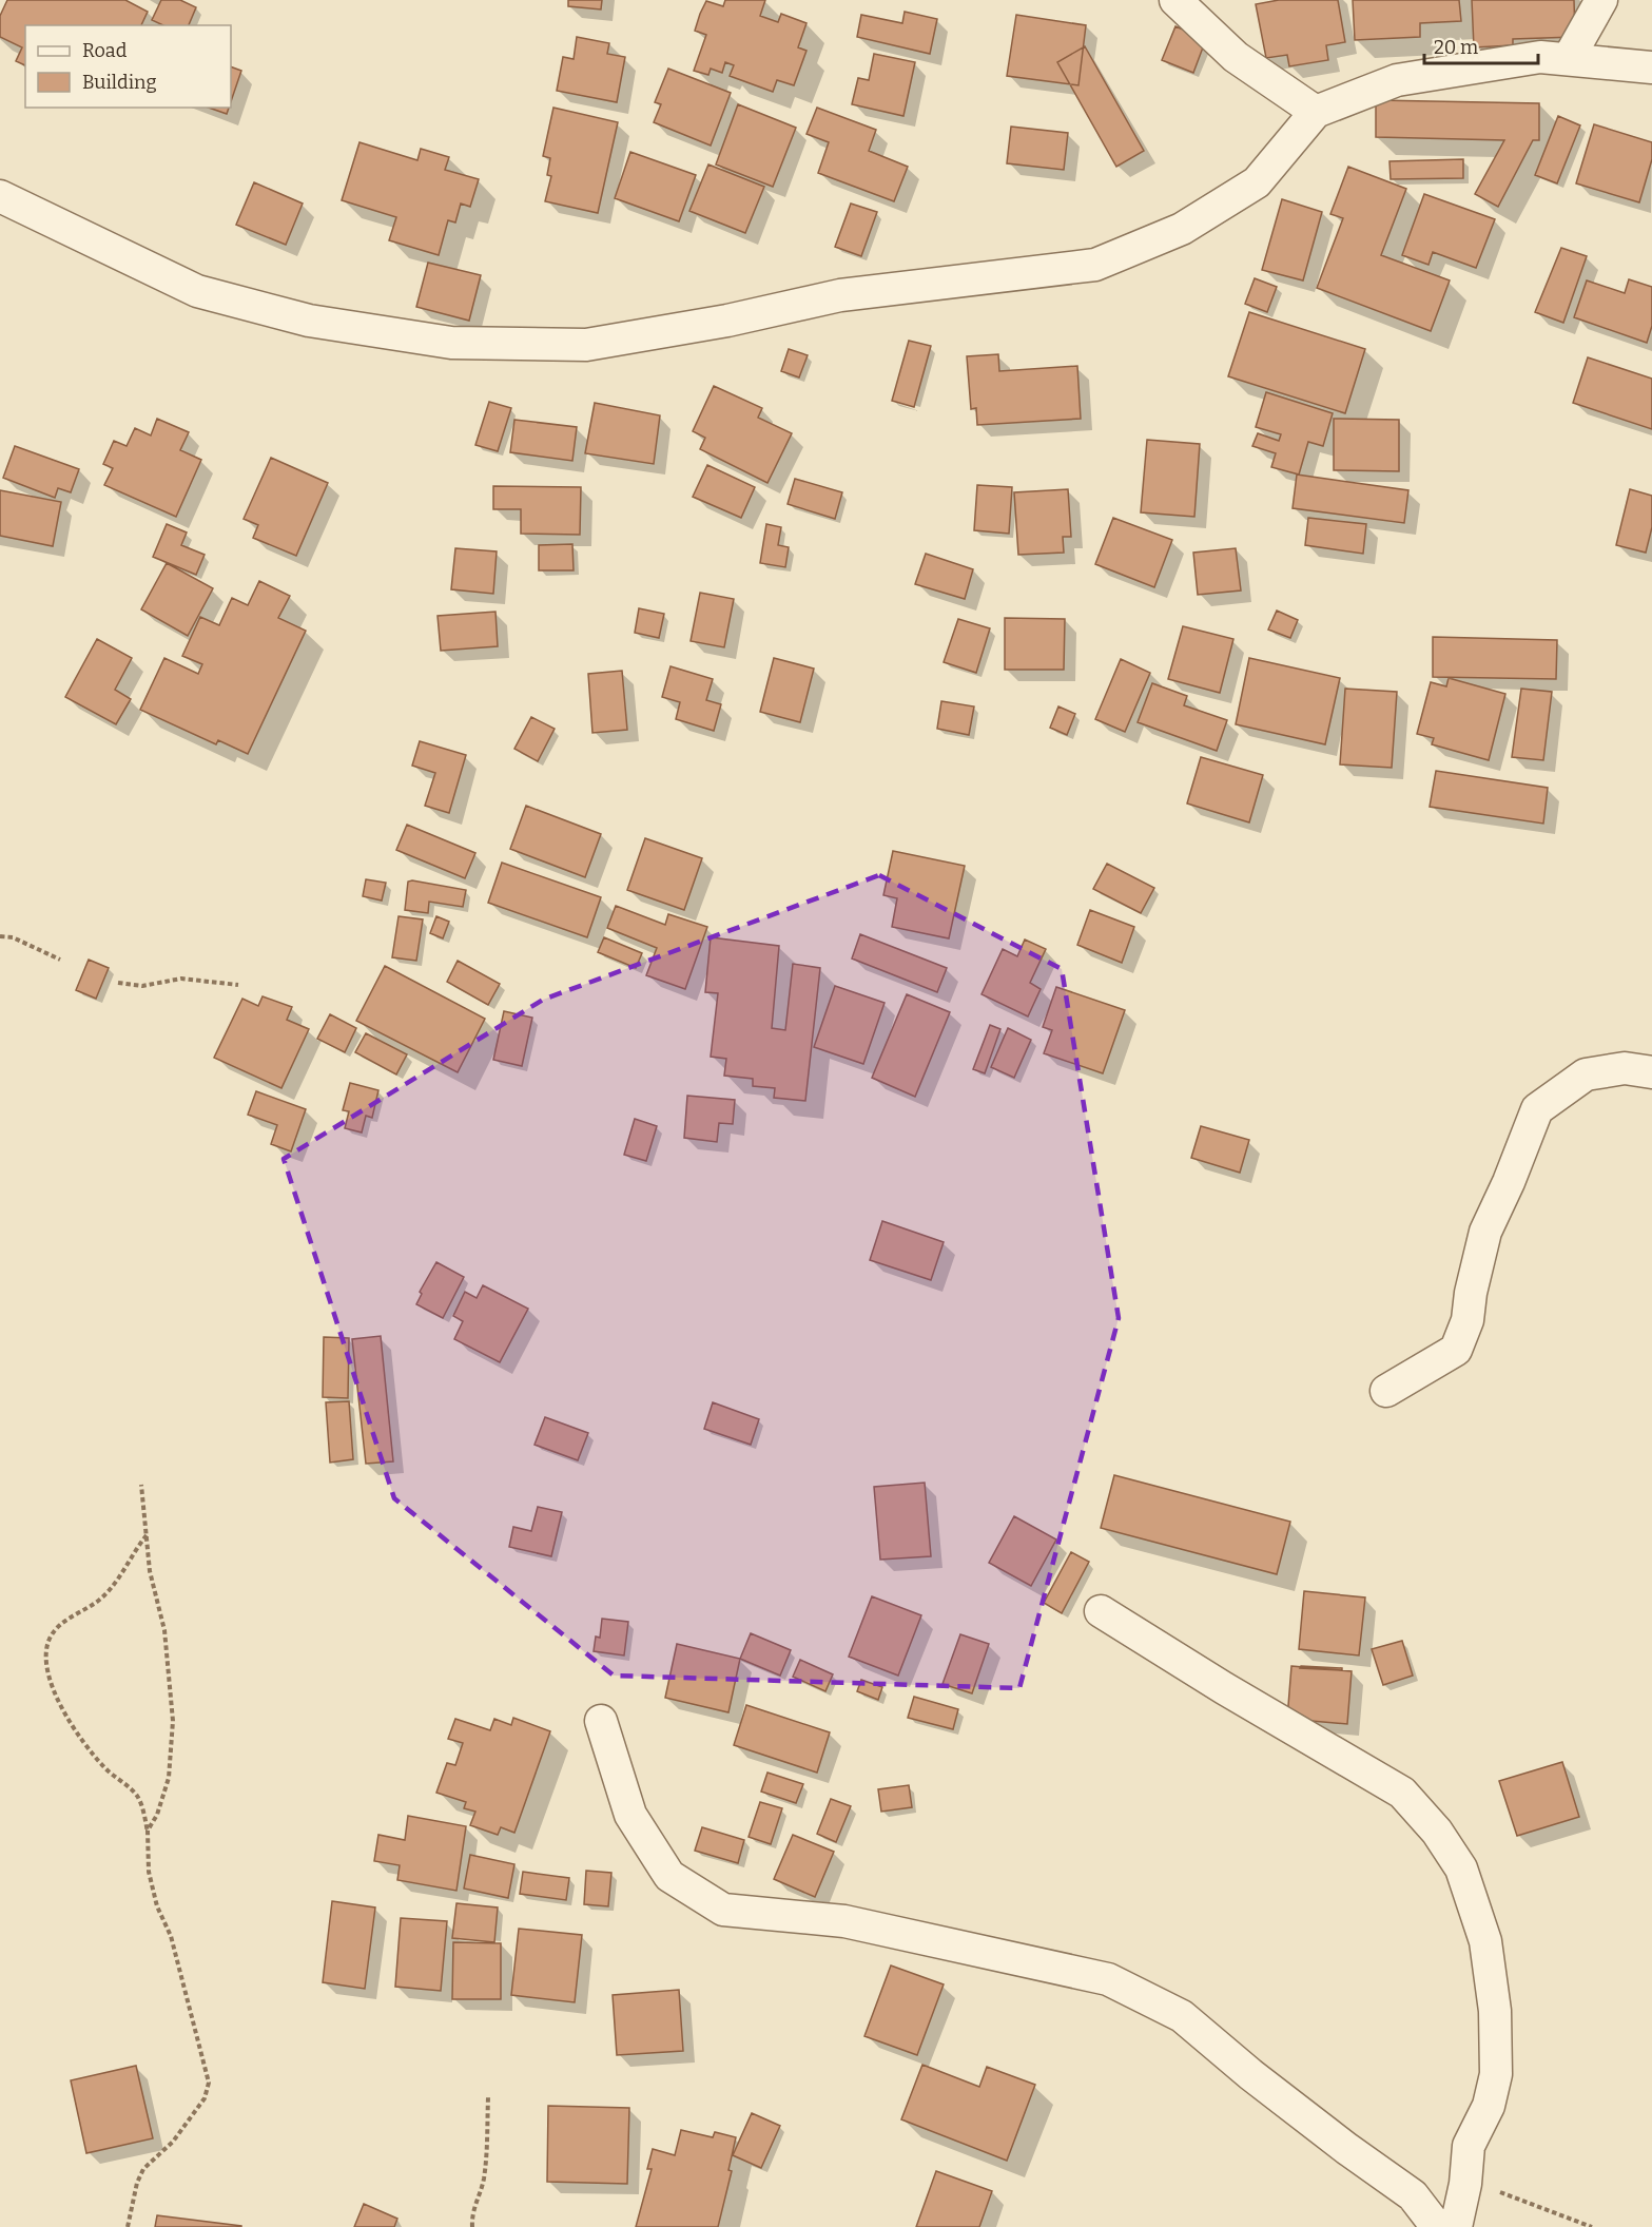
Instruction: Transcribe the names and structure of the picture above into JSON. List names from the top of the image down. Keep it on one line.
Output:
{"legend":["Road","Building"],"scale_bar":"20 m"}
